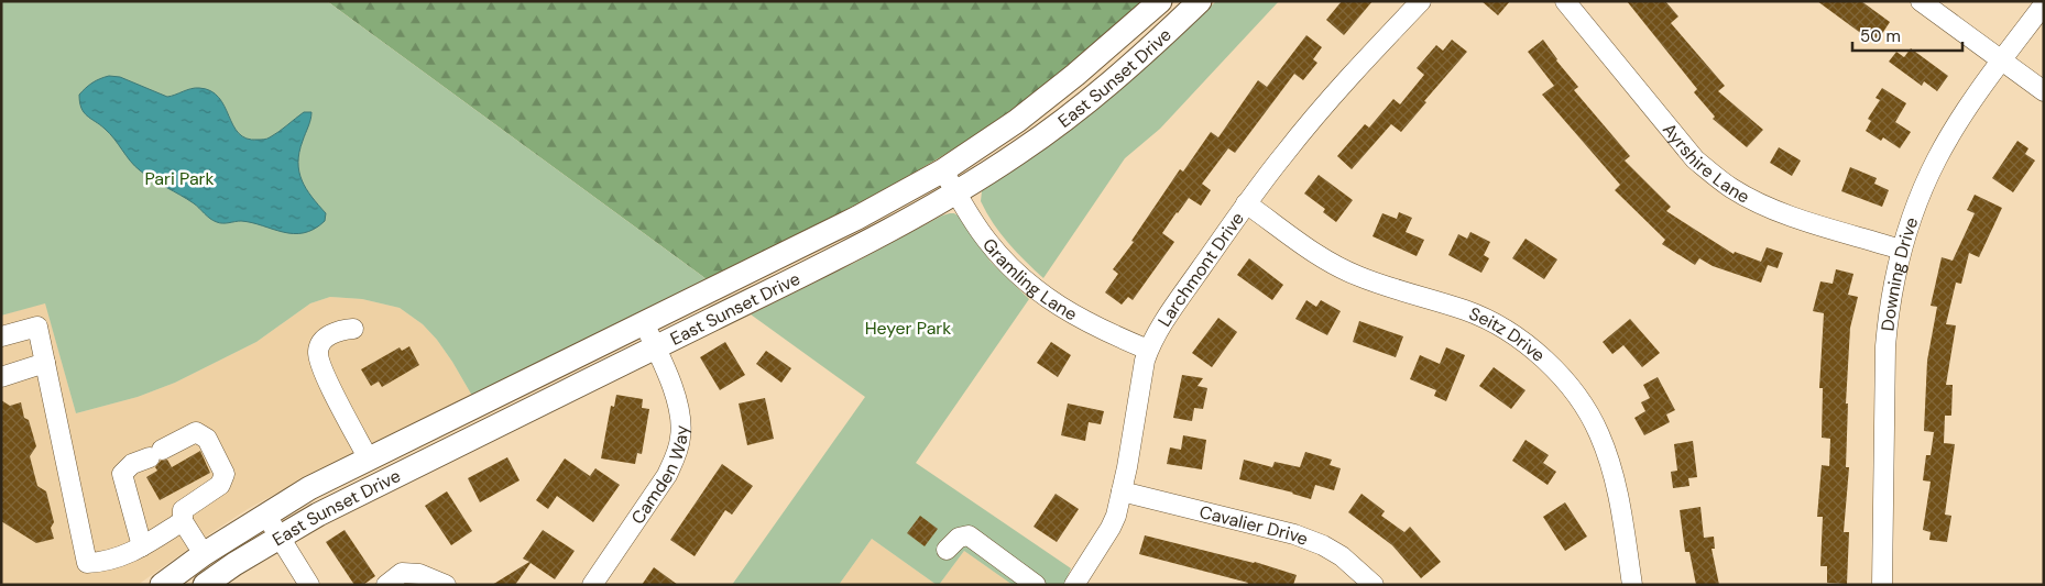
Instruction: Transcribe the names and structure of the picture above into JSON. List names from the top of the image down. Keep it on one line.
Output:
{"streets":{"main road":["East Sunset Drive"],"street":["Ayrshire Lane","Larchmont Drive","Downing Drive","Gramling Lane","Seitz Drive","Camden Way","Cavalier Drive"]},"crossings":[["East Sunset Drive","Gramling Lane"],["East Sunset Drive","Camden Way"],["Ayrshire Lane","Downing Drive"],["Larchmont Drive","Gramling Lane"],["Larchmont Drive","Seitz Drive"],["Larchmont Drive","Cavalier Drive"]],"parks":["Pari Park","Heyer Park"],"scale_bar":"50 m"}
